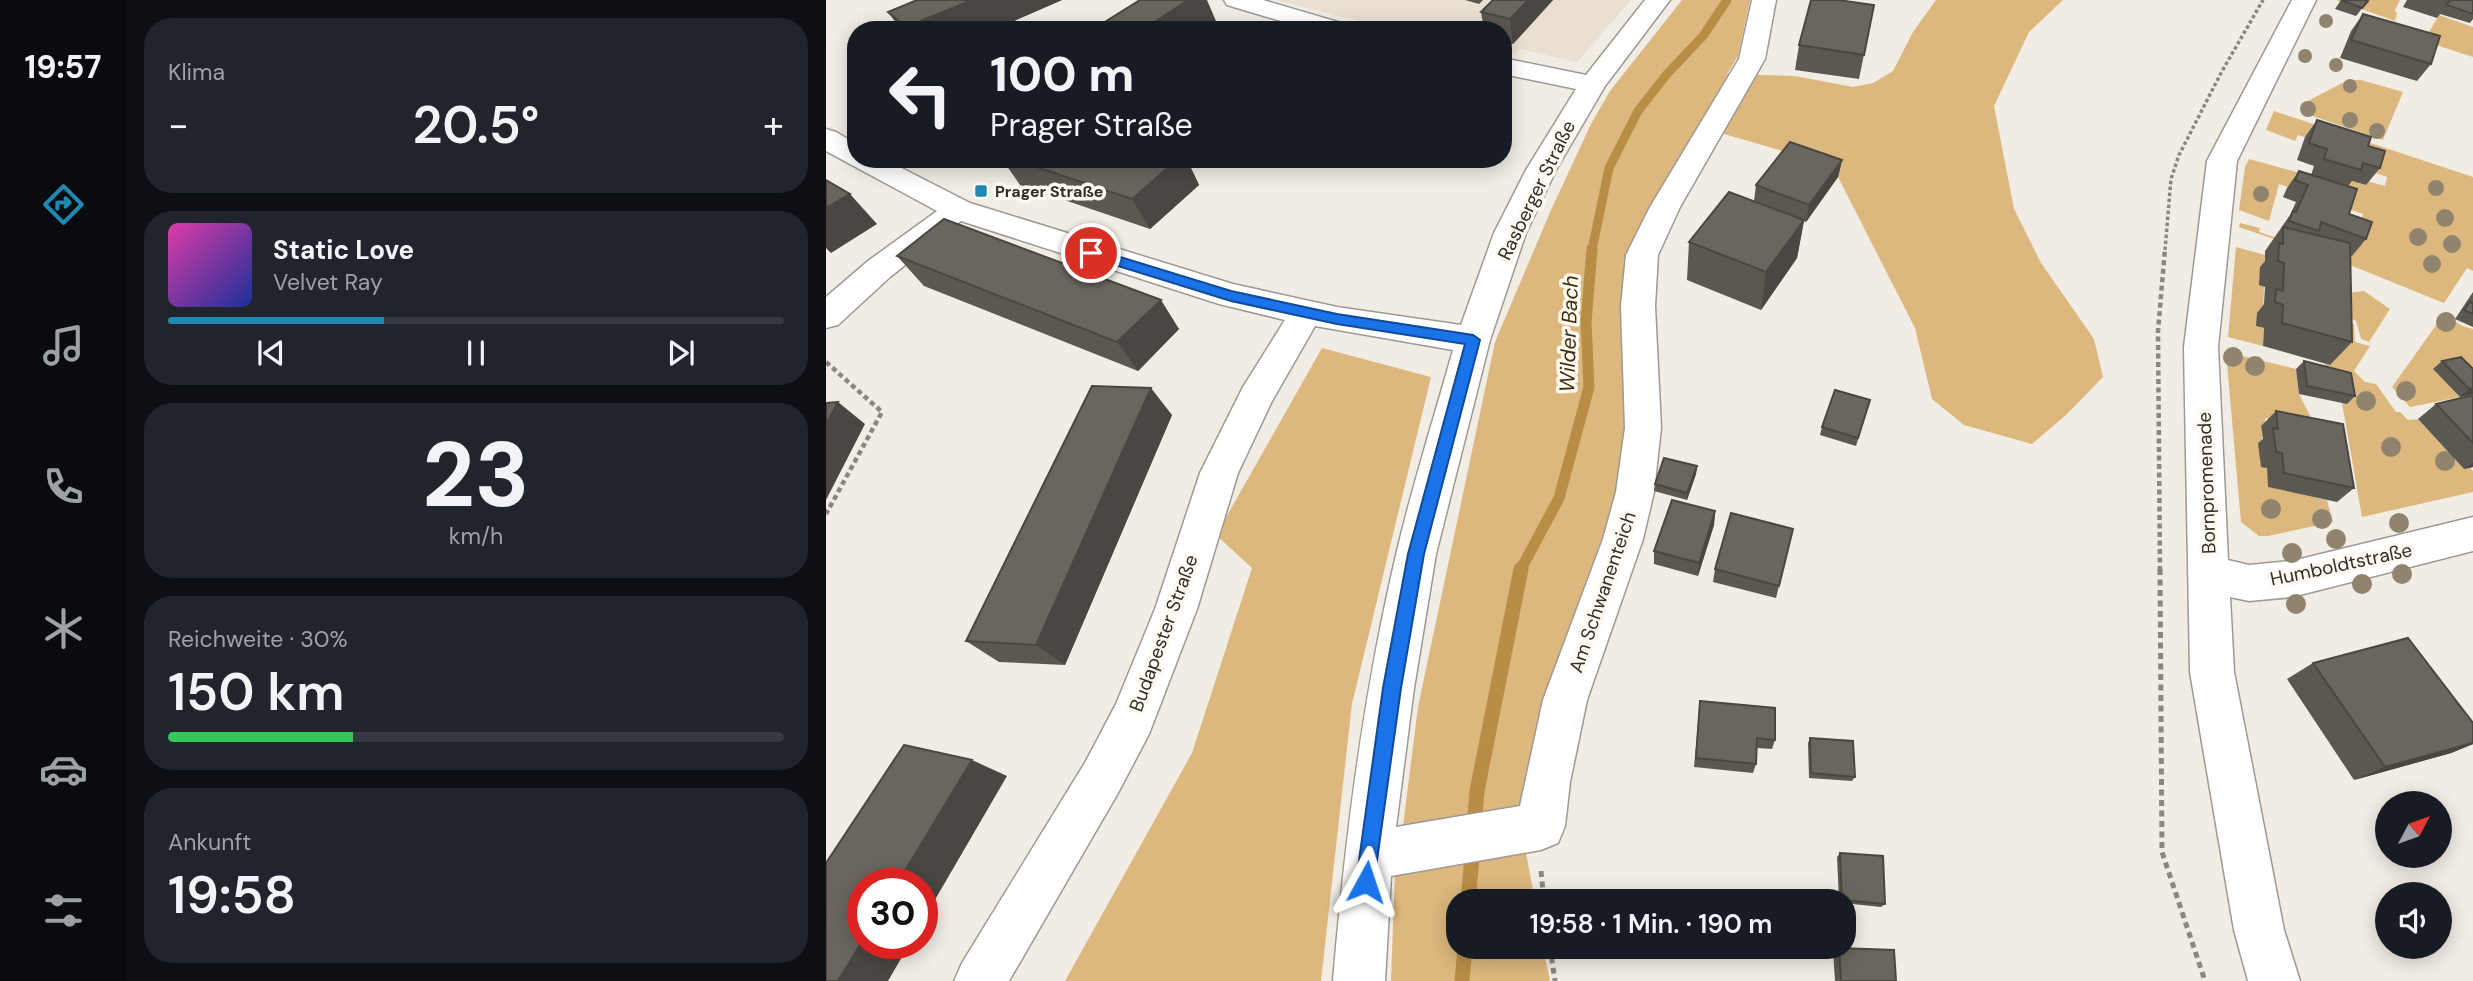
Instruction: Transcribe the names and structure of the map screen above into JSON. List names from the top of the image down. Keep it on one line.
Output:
{"streets":{"street":["Rasberger Straße","Bornpromenade","Humboldtstraße","Am Schwanenteich","Budapester Straße"]},"crossings":[["Rasberger Straße","Am Schwanenteich"],["Bornpromenade","Humboldtstraße"]],"water":["Wilder Bach"],"places":{"transit":["Prager Straße"]},"north":"top right","page":{"tabs":"19:57","tile":["Klima",["23","km/h"],["Reichweite · 30%","150 km"],["Ankunft","19:58"]],"turn":["100 m","Prager Straße"],"heat":["−","20.5°","+"],"song":["Static Love","Velvet Ray"],"limit":"30","trip":"19:58 · 1 Min. · 190 m"}}
